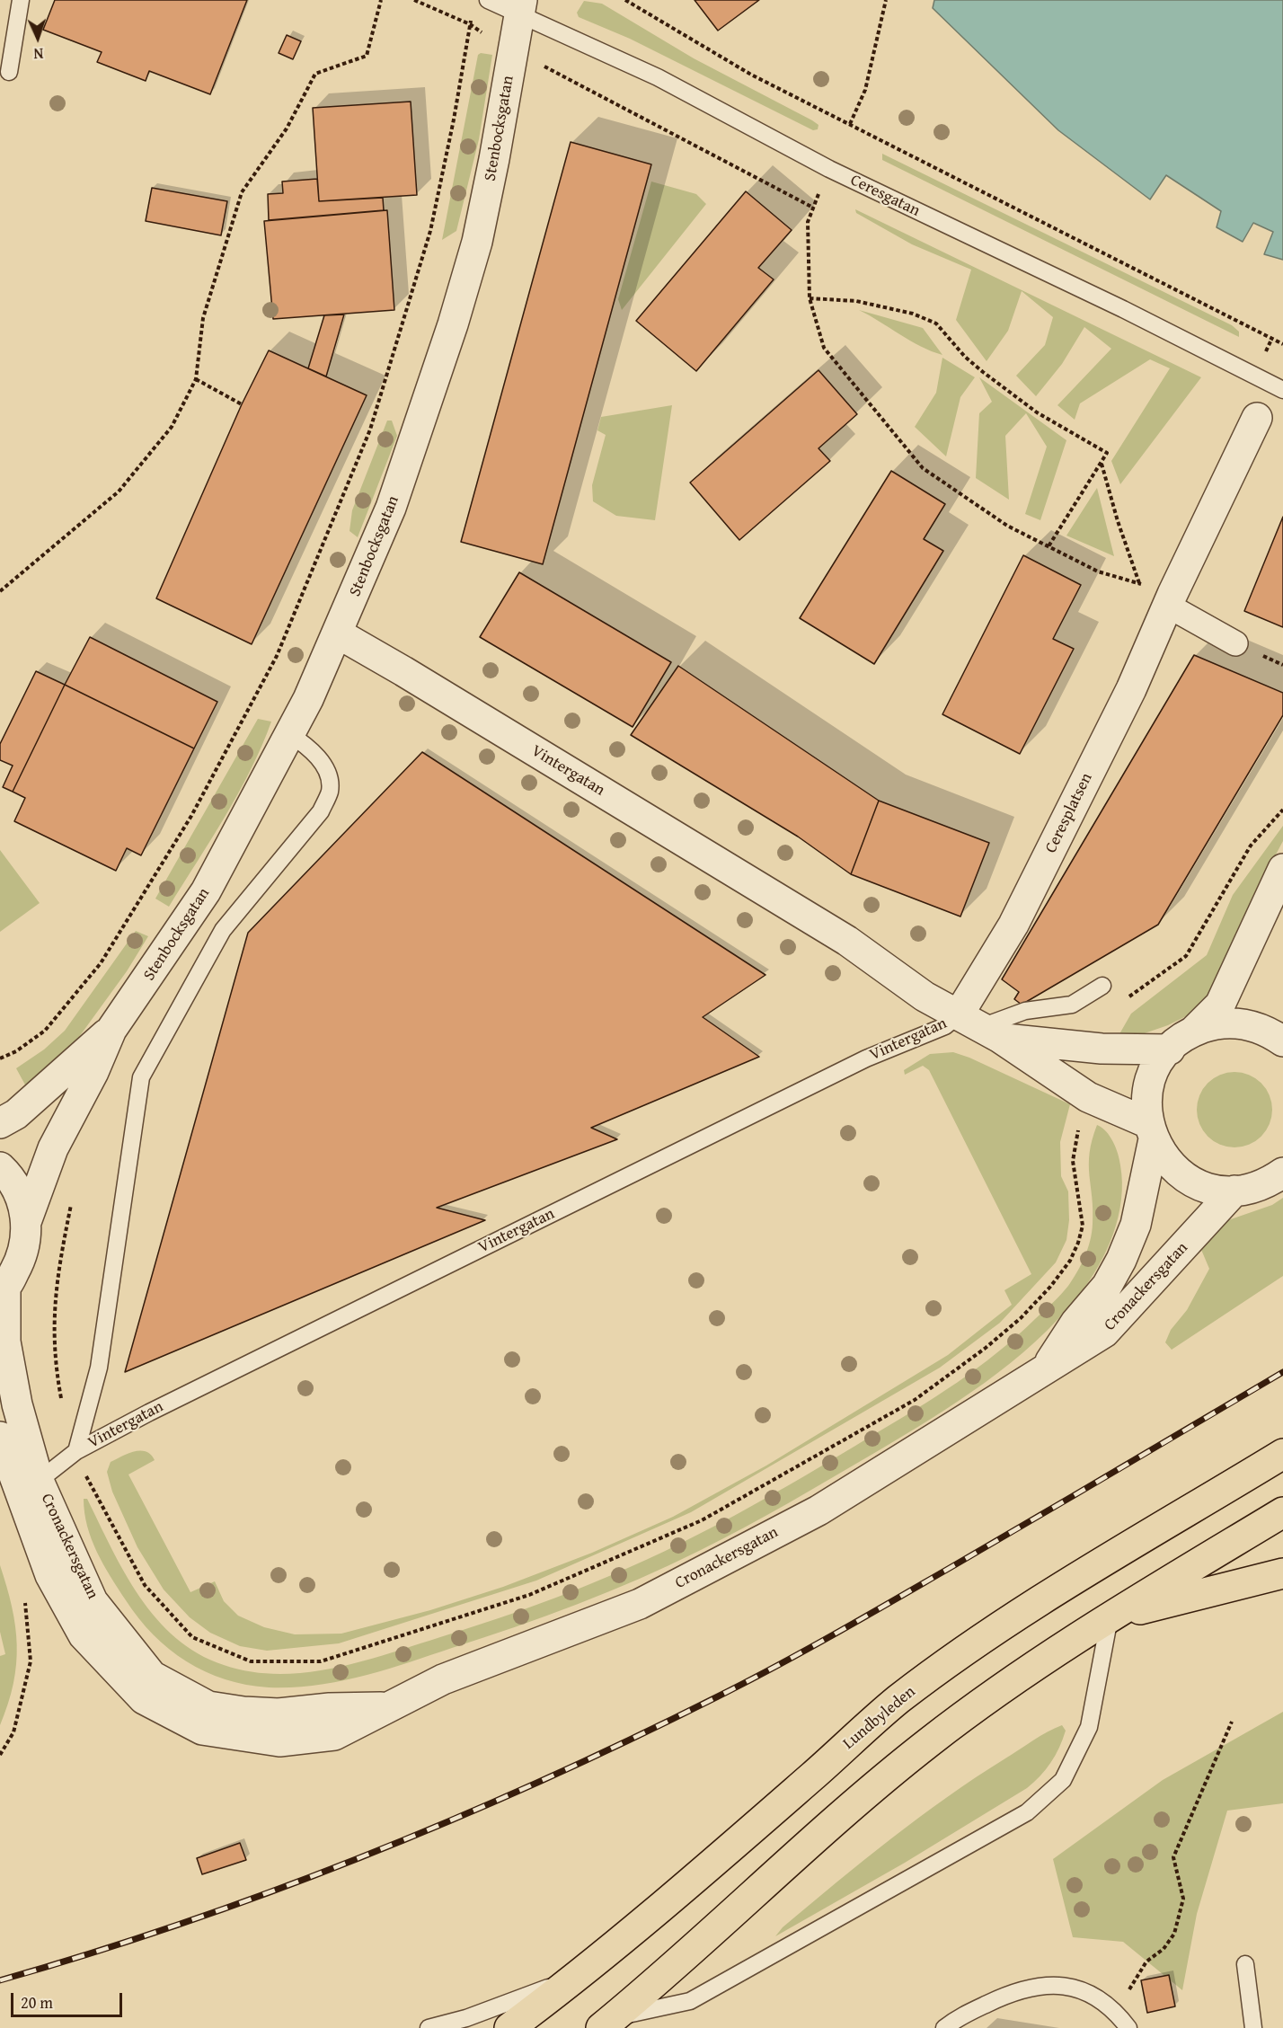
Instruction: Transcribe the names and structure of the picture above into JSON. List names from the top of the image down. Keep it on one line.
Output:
{"streets":{"highway":["Lundbyleden"],"street":["Stenbocksgatan","Vintergatan","Ceresplatsen","Cronackersgatan"],"lane":["Ceresgatan"]},"crossings":[["Stenbocksgatan","Ceresgatan"],["Stenbocksgatan","Vintergatan"],["Vintergatan","Ceresplatsen"],["Vintergatan","Cronackersgatan"]],"scale_bar":"20 m","north":"bottom"}
